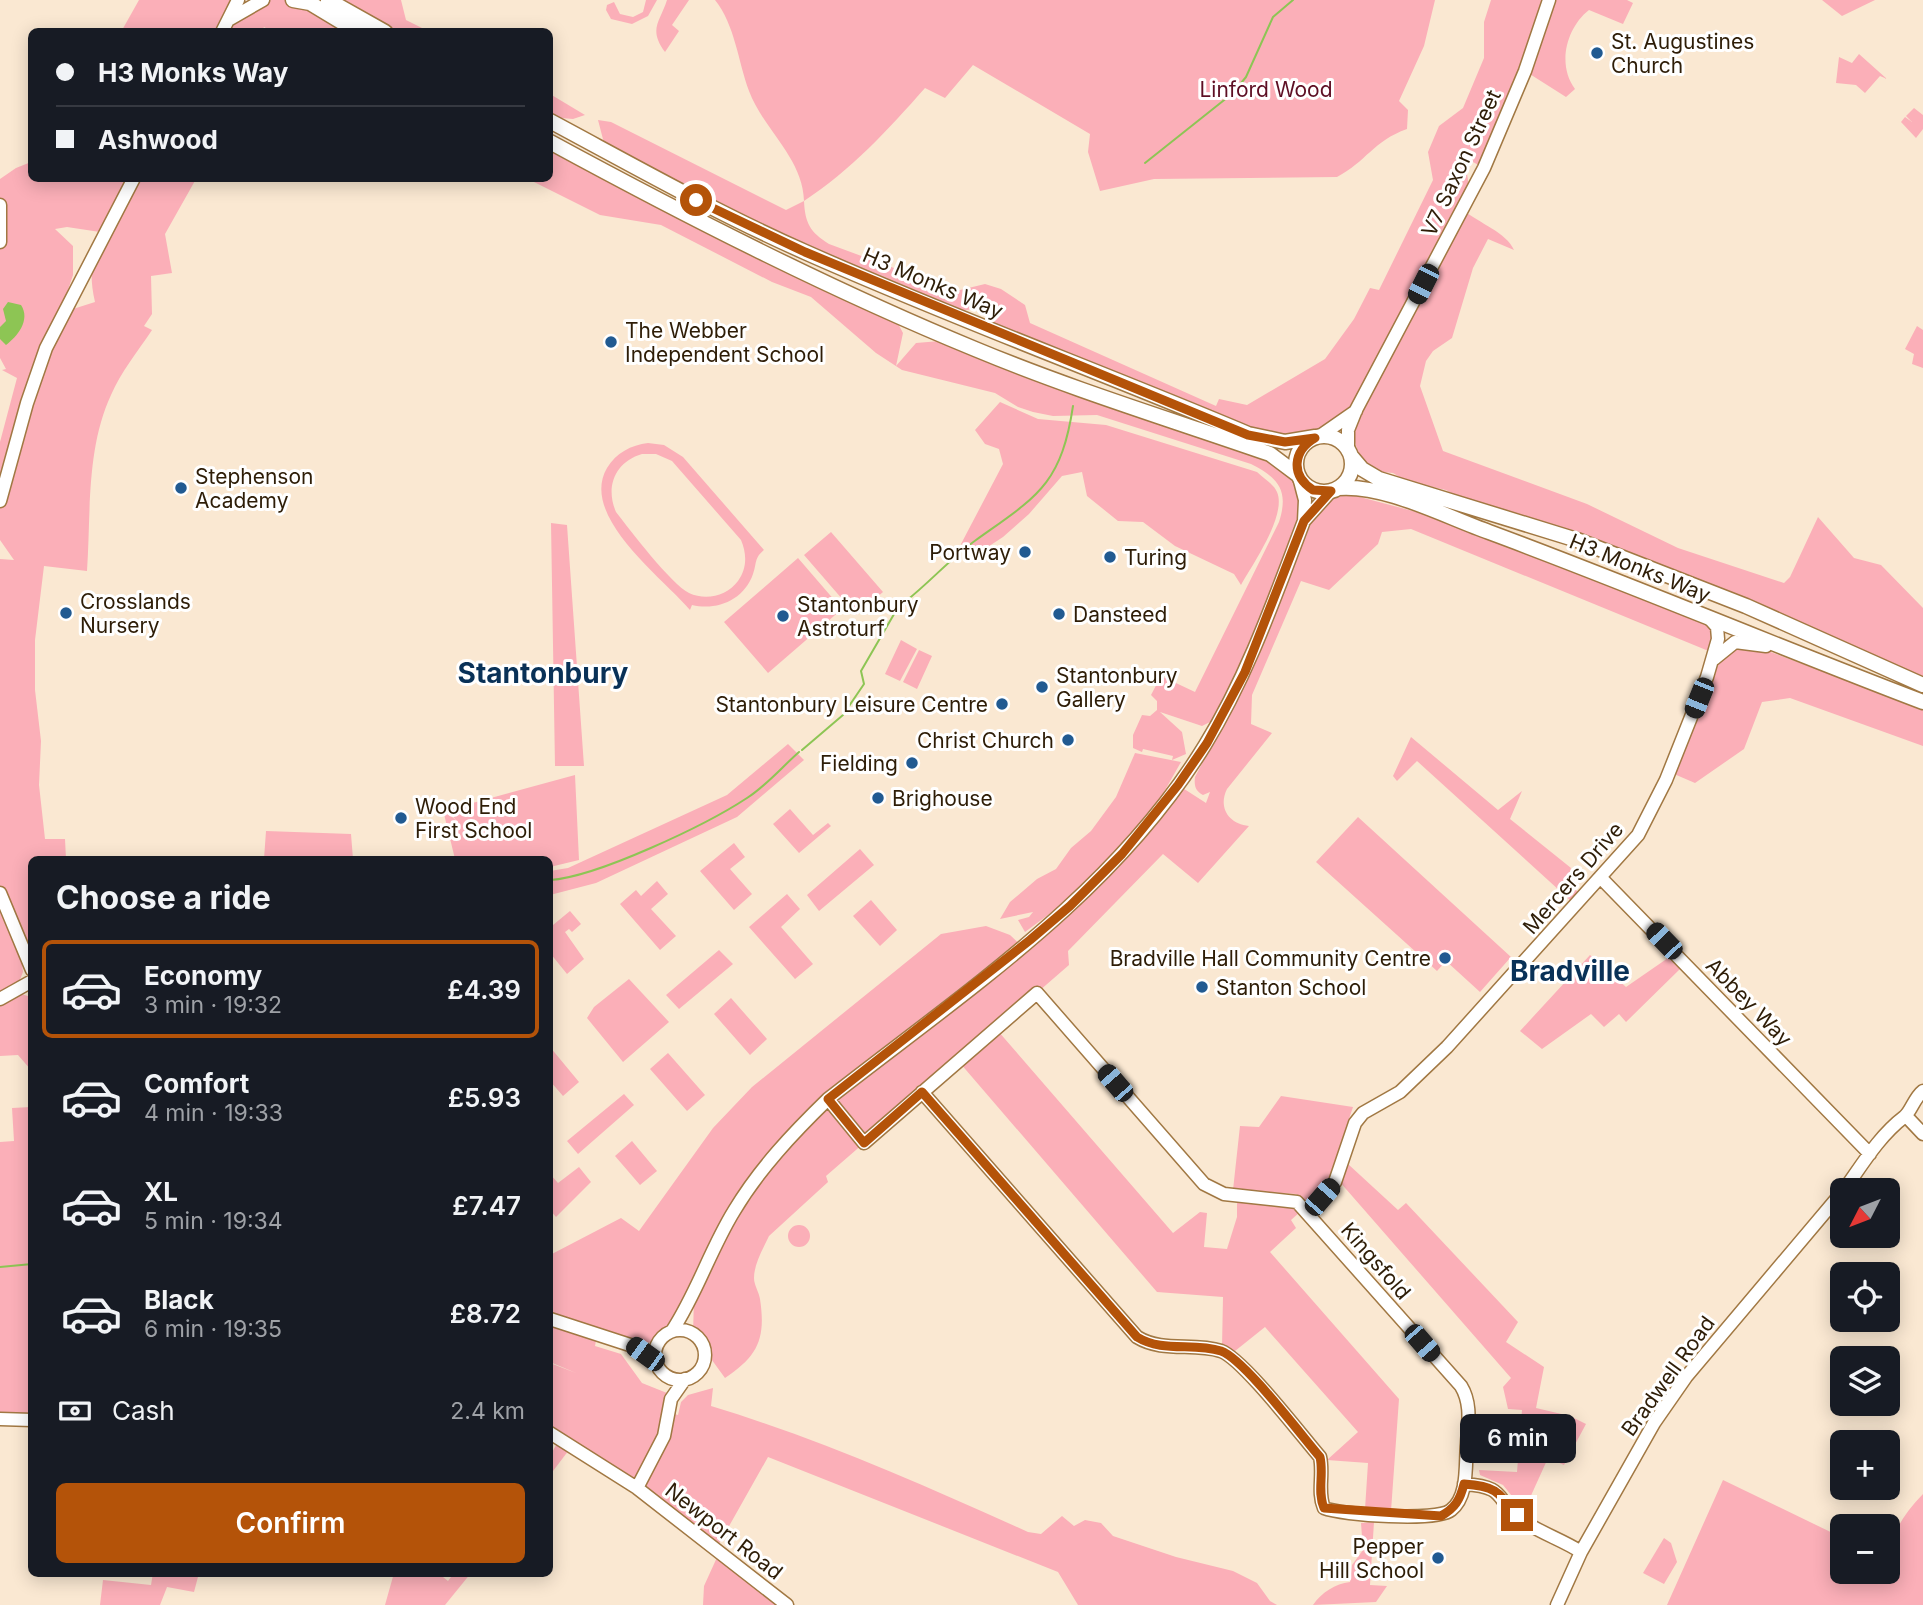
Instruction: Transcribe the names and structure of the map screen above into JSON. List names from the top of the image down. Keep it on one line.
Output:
{"streets":{"main road":["H3 Monks Way"],"street":["V7 Saxon Street","Mercers Drive","Abbey Way","Kingsfold","Bradwell Road","Newport Road"]},"crossings":[["V7 Saxon Street","H3 Monks Way"],["H3 Monks Way","Mercers Drive"],["Mercers Drive","Abbey Way"],["Mercers Drive","Kingsfold"],["Abbey Way","Bradwell Road"]],"districts":["Stantonbury","Bradville"],"parks":["Linford Wood"],"places":["St. Augustines Church","The Webber Independent School","Stephenson Academy","Portway","Turing","Crosslands Nursery","Dansteed","Stantonbury Astroturf","Stantonbury Gallery","Stantonbury Leisure Centre","Christ Church","Fielding","Brighouse","Wood End First School","Bradville Hall Community Centre","Stanton School","Pepper Hill School"],"north":"bottom left","page":{"banner":["H3 Monks Way","Ashwood"],"heading":"Choose a ride","list":[{"name":"Economy","note":"3 min · 19:32","value":"£4.39"},{"name":"Comfort","note":"4 min · 19:33","value":"£5.93"},{"name":"XL","note":"5 min · 19:34","value":"£7.47"},{"name":"Black","note":"6 min · 19:35","value":"£8.72"}],"map_buttons":["+","−"],"pay":["Cash","2.4 km"],"bubble":"6 min","buttons":"Confirm"}}
